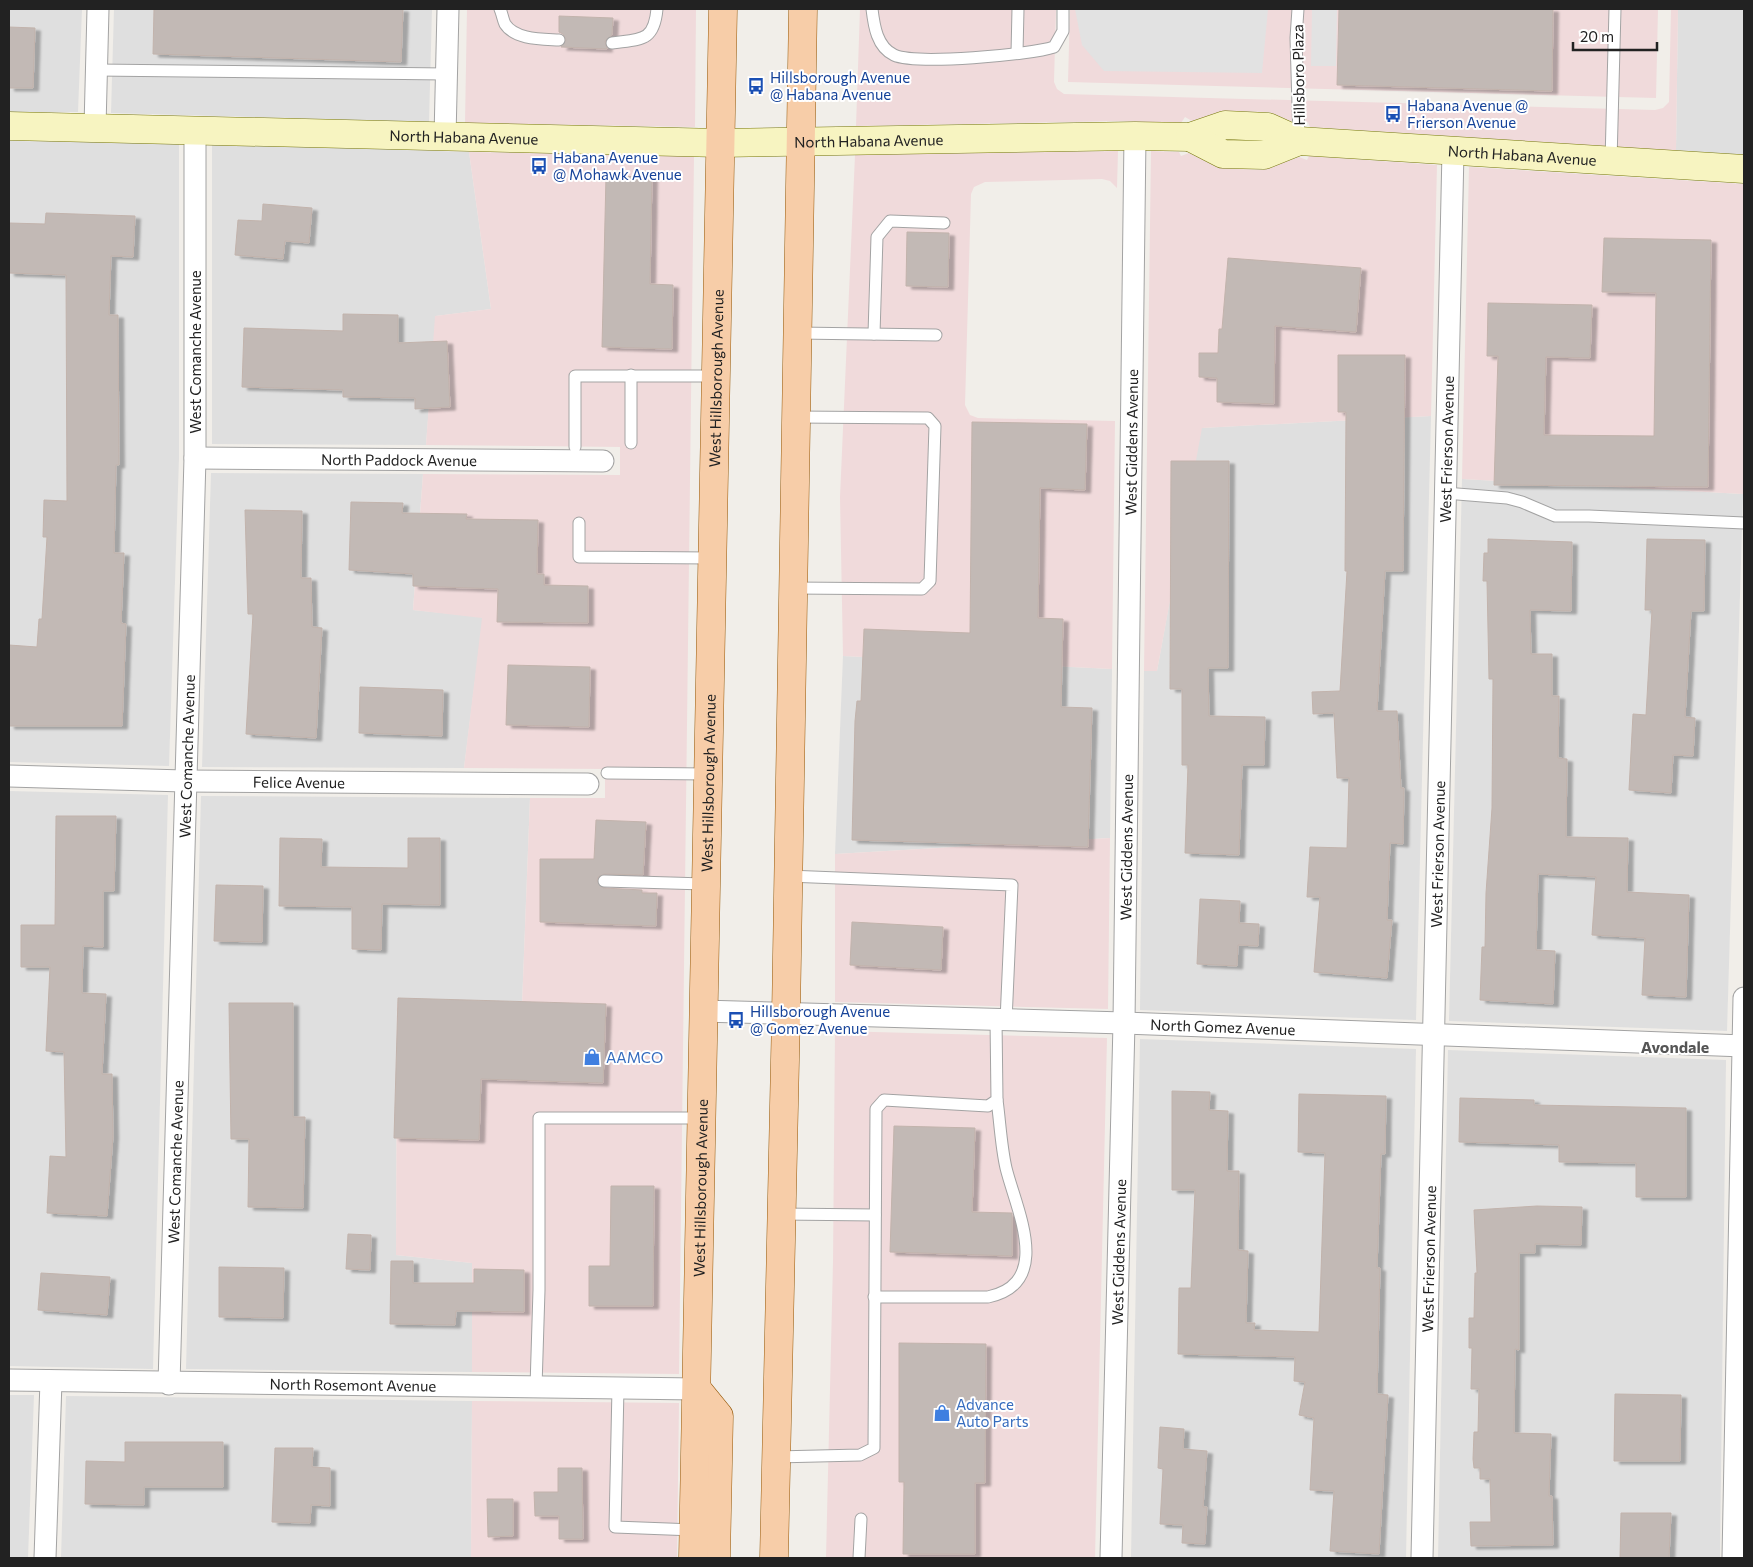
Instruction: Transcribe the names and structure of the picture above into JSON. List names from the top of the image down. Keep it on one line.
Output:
{"streets":{"main road":["West Hillsborough Avenue"],"street":["North Habana Avenue","West Comanche Avenue","West Giddens Avenue","West Frierson Avenue","North Paddock Avenue","Felice Avenue","North Gomez Avenue","North Rosemont Avenue"],"lane":["Hillsboro Plaza"]},"crossings":[["Hillsboro Plaza","North Habana Avenue"],["North Habana Avenue","West Comanche Avenue"],["North Habana Avenue","West Hillsborough Avenue"],["North Habana Avenue","West Giddens Avenue"],["North Habana Avenue","West Frierson Avenue"],["West Comanche Avenue","North Paddock Avenue"],["West Comanche Avenue","Felice Avenue"],["West Comanche Avenue","North Rosemont Avenue"],["West Hillsborough Avenue","North Gomez Avenue"],["West Hillsborough Avenue","North Rosemont Avenue"],["West Giddens Avenue","North Gomez Avenue"],["West Frierson Avenue","North Gomez Avenue"]],"districts":["Avondale"],"places":{"bus stop":["Hillsborough Avenue @ Habana Avenue","Habana Avenue @ Frierson Avenue","Habana Avenue @ Mohawk Avenue","Hillsborough Avenue @ Gomez Avenue"],"shop":["AAMCO","Advance Auto Parts"]},"scale_bar":"20 m"}
